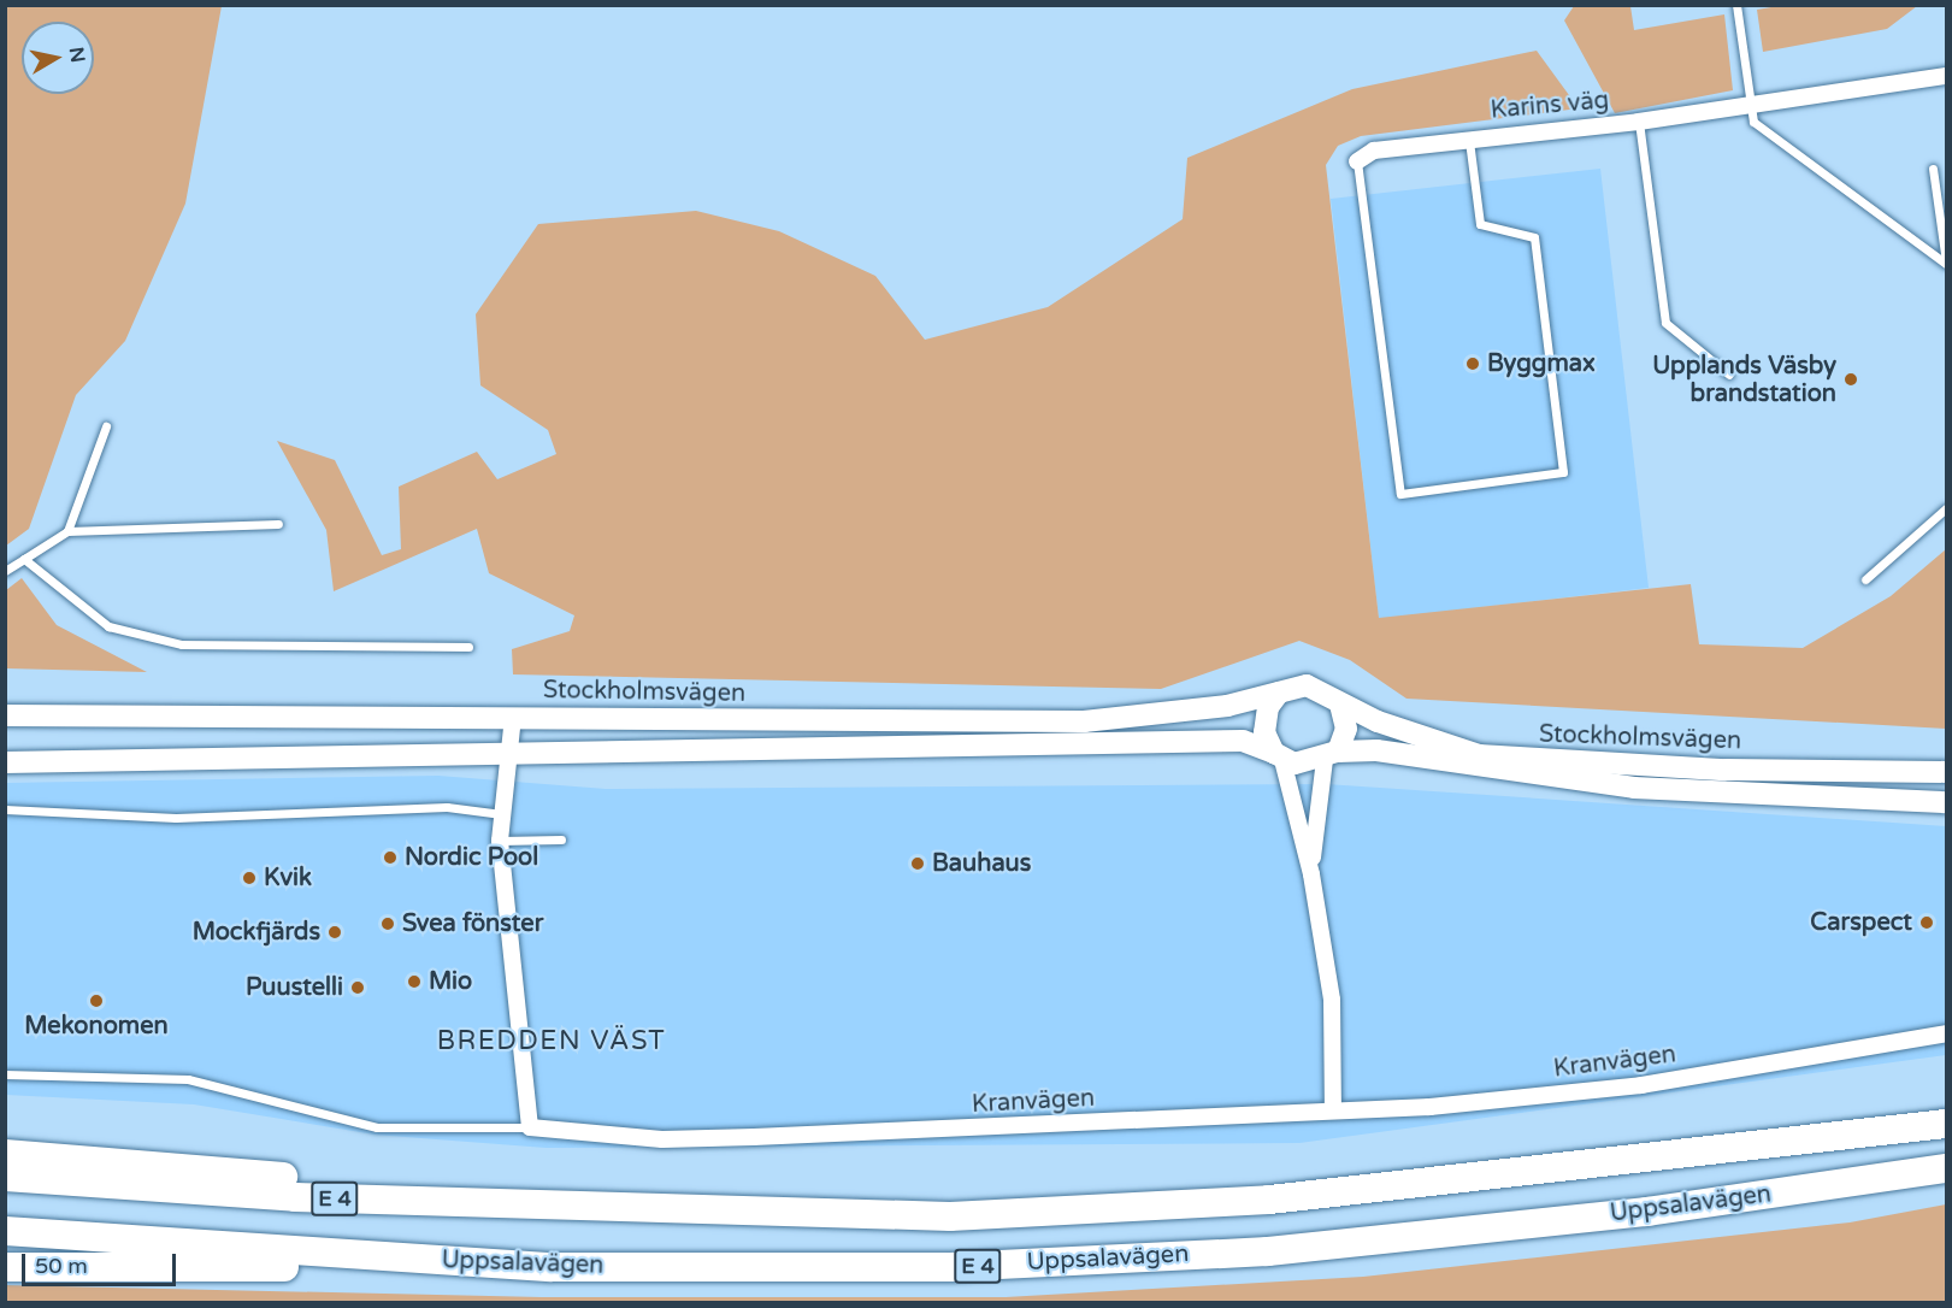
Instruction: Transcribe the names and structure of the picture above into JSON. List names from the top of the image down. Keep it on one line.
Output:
{"streets":{"highway":["E 4","Uppsalavägen"],"main road":["Stockholmsvägen"],"street":["Karins väg","Kranvägen"]},"districts":["BREDDEN VÄST"],"places":["Byggmax","Upplands Väsby brandstation","Nordic Pool","Bauhaus","Kvik","Carspect","Svea fönster","Mockfjärds","Mio","Puustelli","Mekonomen"],"scale_bar":"50 m","north":"right"}
